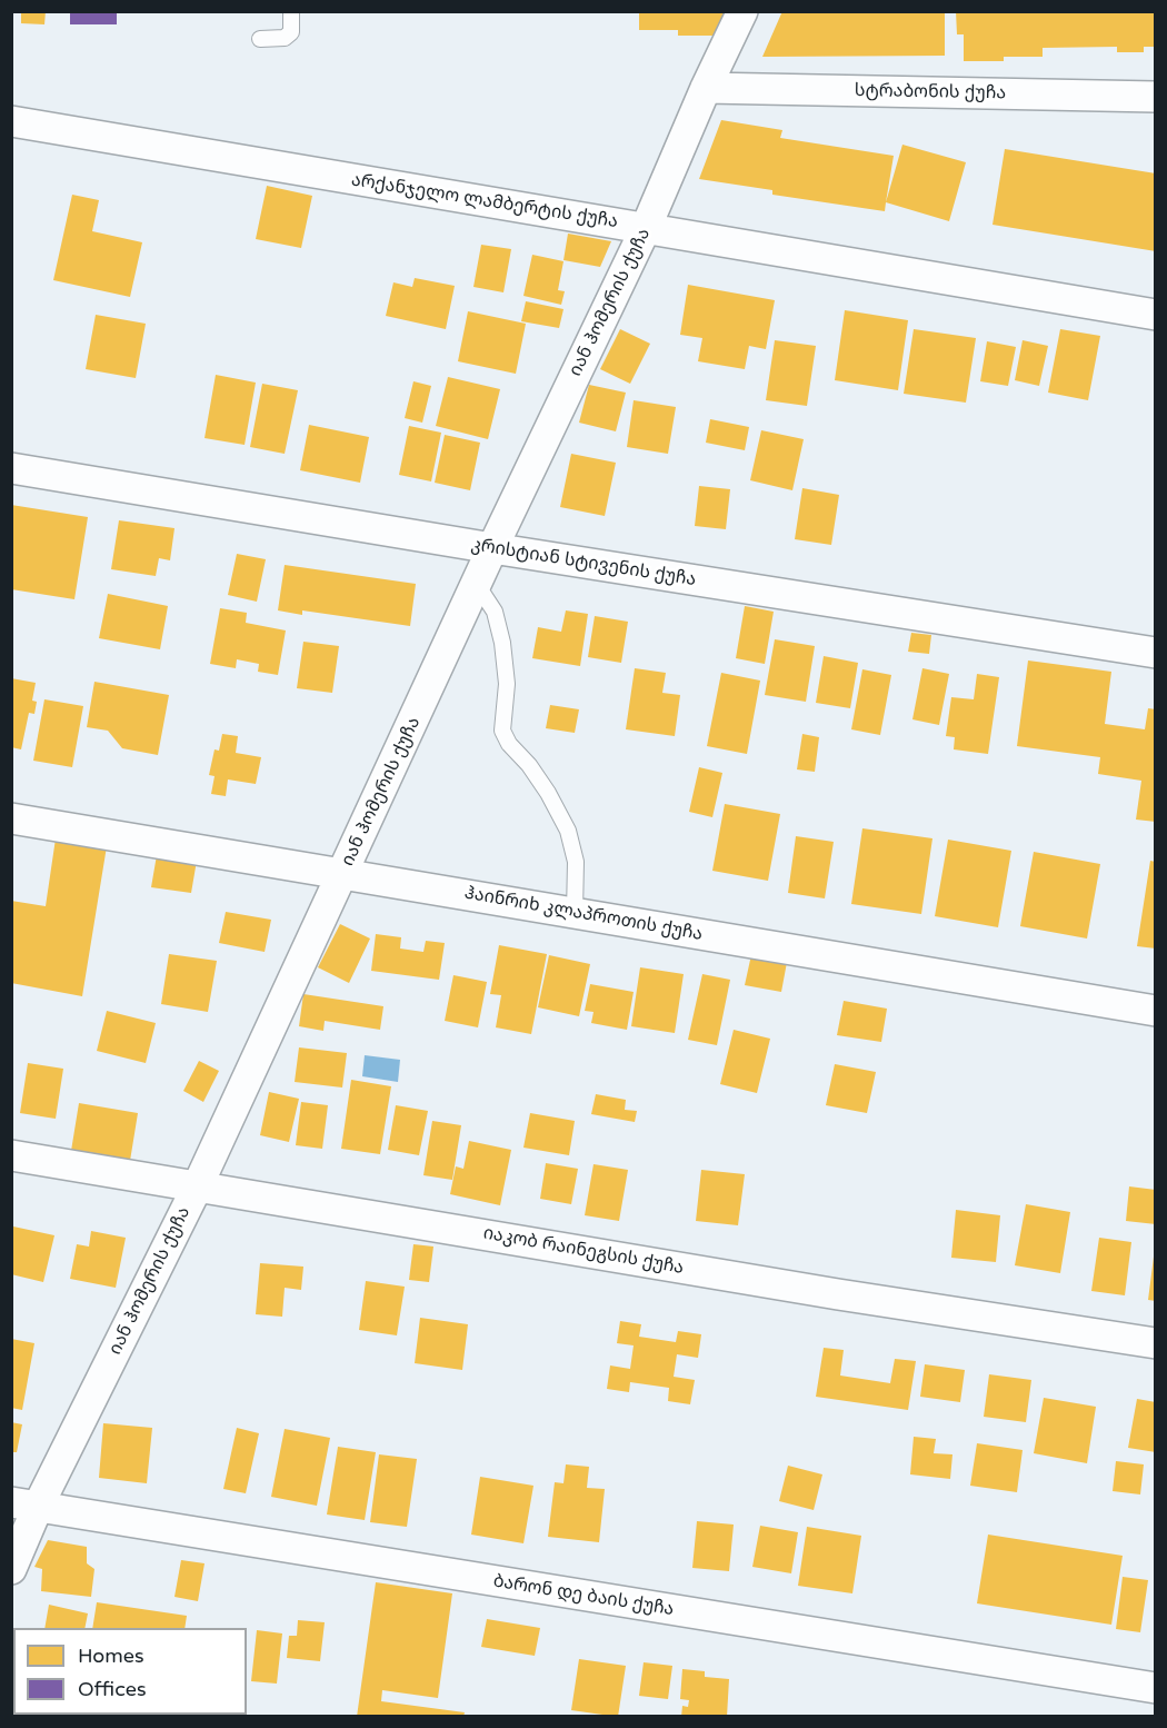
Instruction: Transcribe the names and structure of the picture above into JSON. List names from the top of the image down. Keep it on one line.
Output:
{"streets":{"street":["სტრაბონის ქუჩა","არქანჯელო ლამბერტის ქუჩა","იან ჰომერის ქუჩა","კრისტიან სტივენის ქუჩა","ჰაინრიხ კლაპროთის ქუჩა","იაკობ რაინეგსის ქუჩა","ბარონ დე ბაის ქუჩა"]},"crossings":[["სტრაბონის ქუჩა","იან ჰომერის ქუჩა"],["არქანჯელო ლამბერტის ქუჩა","იან ჰომერის ქუჩა"],["იან ჰომერის ქუჩა","კრისტიან სტივენის ქუჩა"],["იან ჰომერის ქუჩა","ჰაინრიხ კლაპროთის ქუჩა"],["იან ჰომერის ქუჩა","იაკობ რაინეგსის ქუჩა"],["იან ჰომერის ქუჩა","ბარონ დე ბაის ქუჩა"]],"legend":["Homes","Offices"]}
